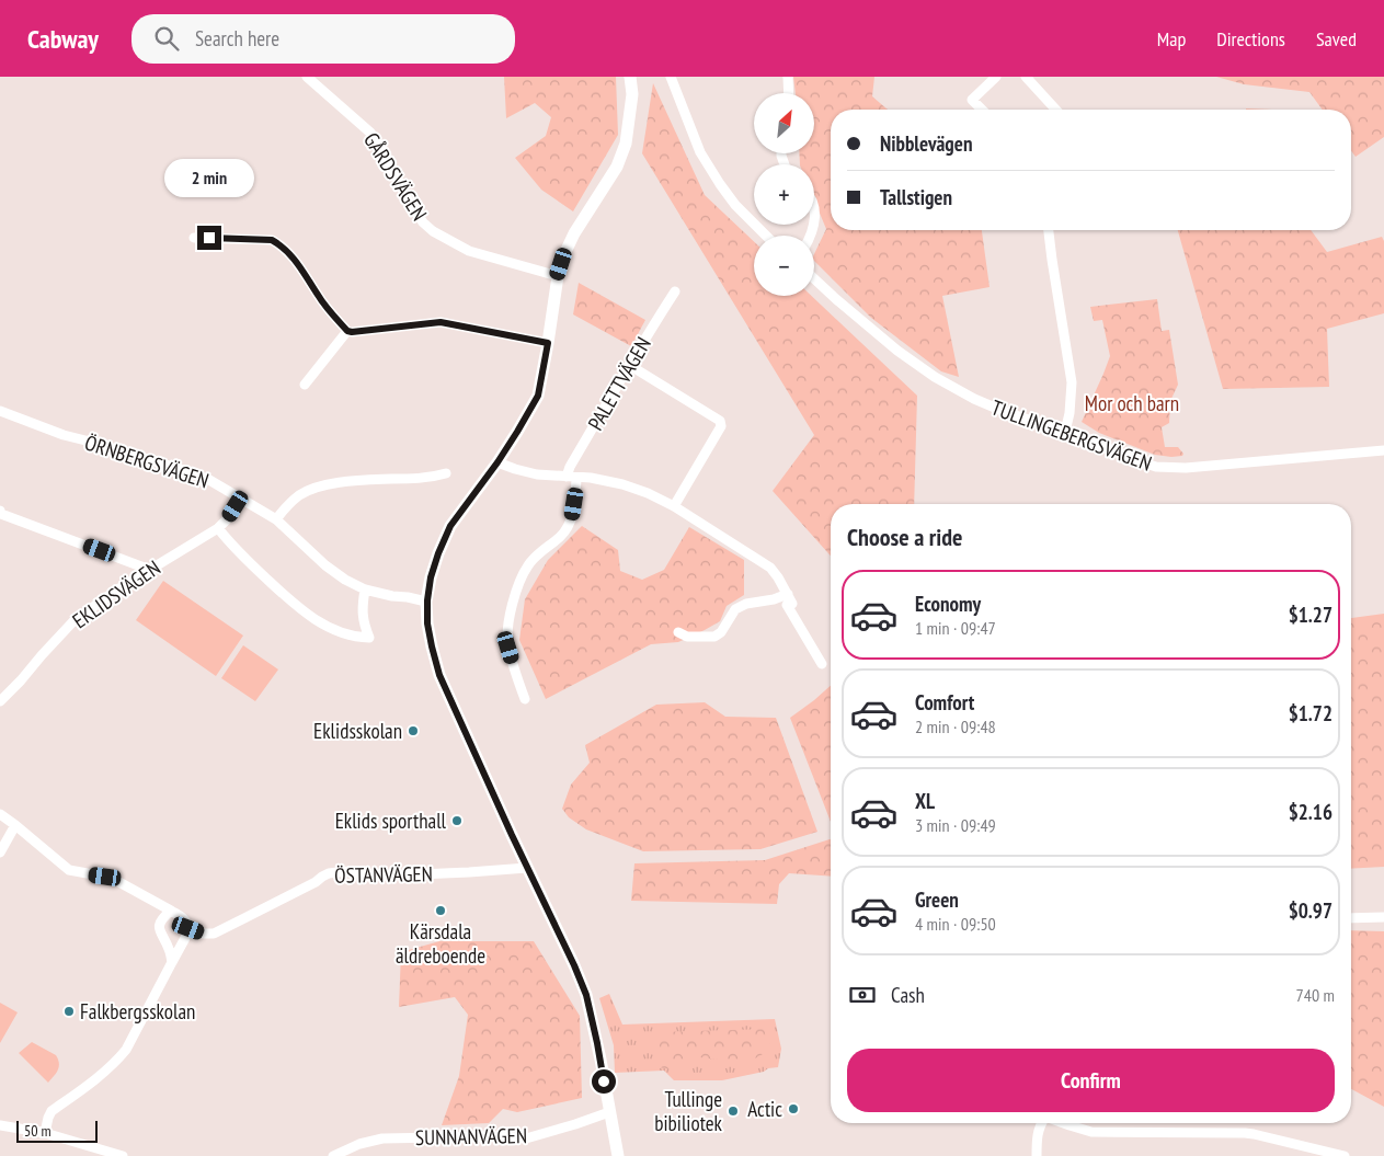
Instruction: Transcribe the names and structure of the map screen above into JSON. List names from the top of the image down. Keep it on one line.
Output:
{"streets":{"street":["GÅRDSVÄGEN","PALETTVÄGEN","TULLINGEBERGSVÄGEN","ÖRNBERGSVÄGEN","EKLIDSVÄGEN","ÖSTANVÄGEN","SUNNANVÄGEN"]},"crossings":[["ÖRNBERGSVÄGEN","EKLIDSVÄGEN"]],"parks":["Mor och barn"],"places":["Eklidsskolan","Eklids sporthall","Kärsdala äldreboende","Falkbergsskolan","Actic","Tullinge bibiliotek"],"scale_bar":"50 m","north":"top right","page":{"header":"Cabway","search":"Search here","nav":["Map","Directions","Saved"],"map_buttons":["+","−"],"banner":["Nibblevägen","Tallstigen"],"bubble":"2 min","heading":"Choose a ride","list":[{"name":"Economy","note":"1 min · 09:47","value":"$1.27"},{"name":"Comfort","note":"2 min · 09:48","value":"$1.72"},{"name":"XL","note":"3 min · 09:49","value":"$2.16"},{"name":"Green","note":"4 min · 09:50","value":"$0.97"}],"pay":["Cash","740 m"],"buttons":"Confirm","scale":"50 m"}}
